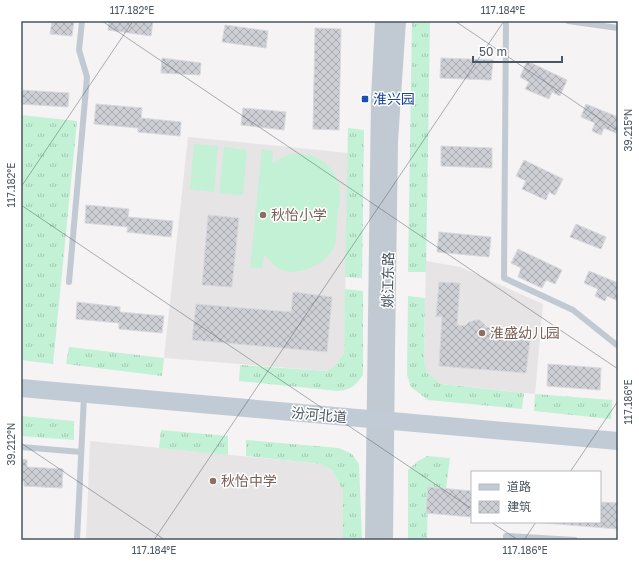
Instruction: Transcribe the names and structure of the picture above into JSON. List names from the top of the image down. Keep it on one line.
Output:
{"streets":{"main road":["汾河北道"],"street":["姚江东路"]},"crossings":[["姚江东路","汾河北道"]],"places":{"transit":["淮兴园"],"other":["秋怡小学","淮盛幼儿园","秋怡中学"]},"legend":["道路","建筑"],"scale_bar":"50 m","coordinates":["117.182°E","117.184°E","39.215°N","117.186°E","39.212°N"]}
